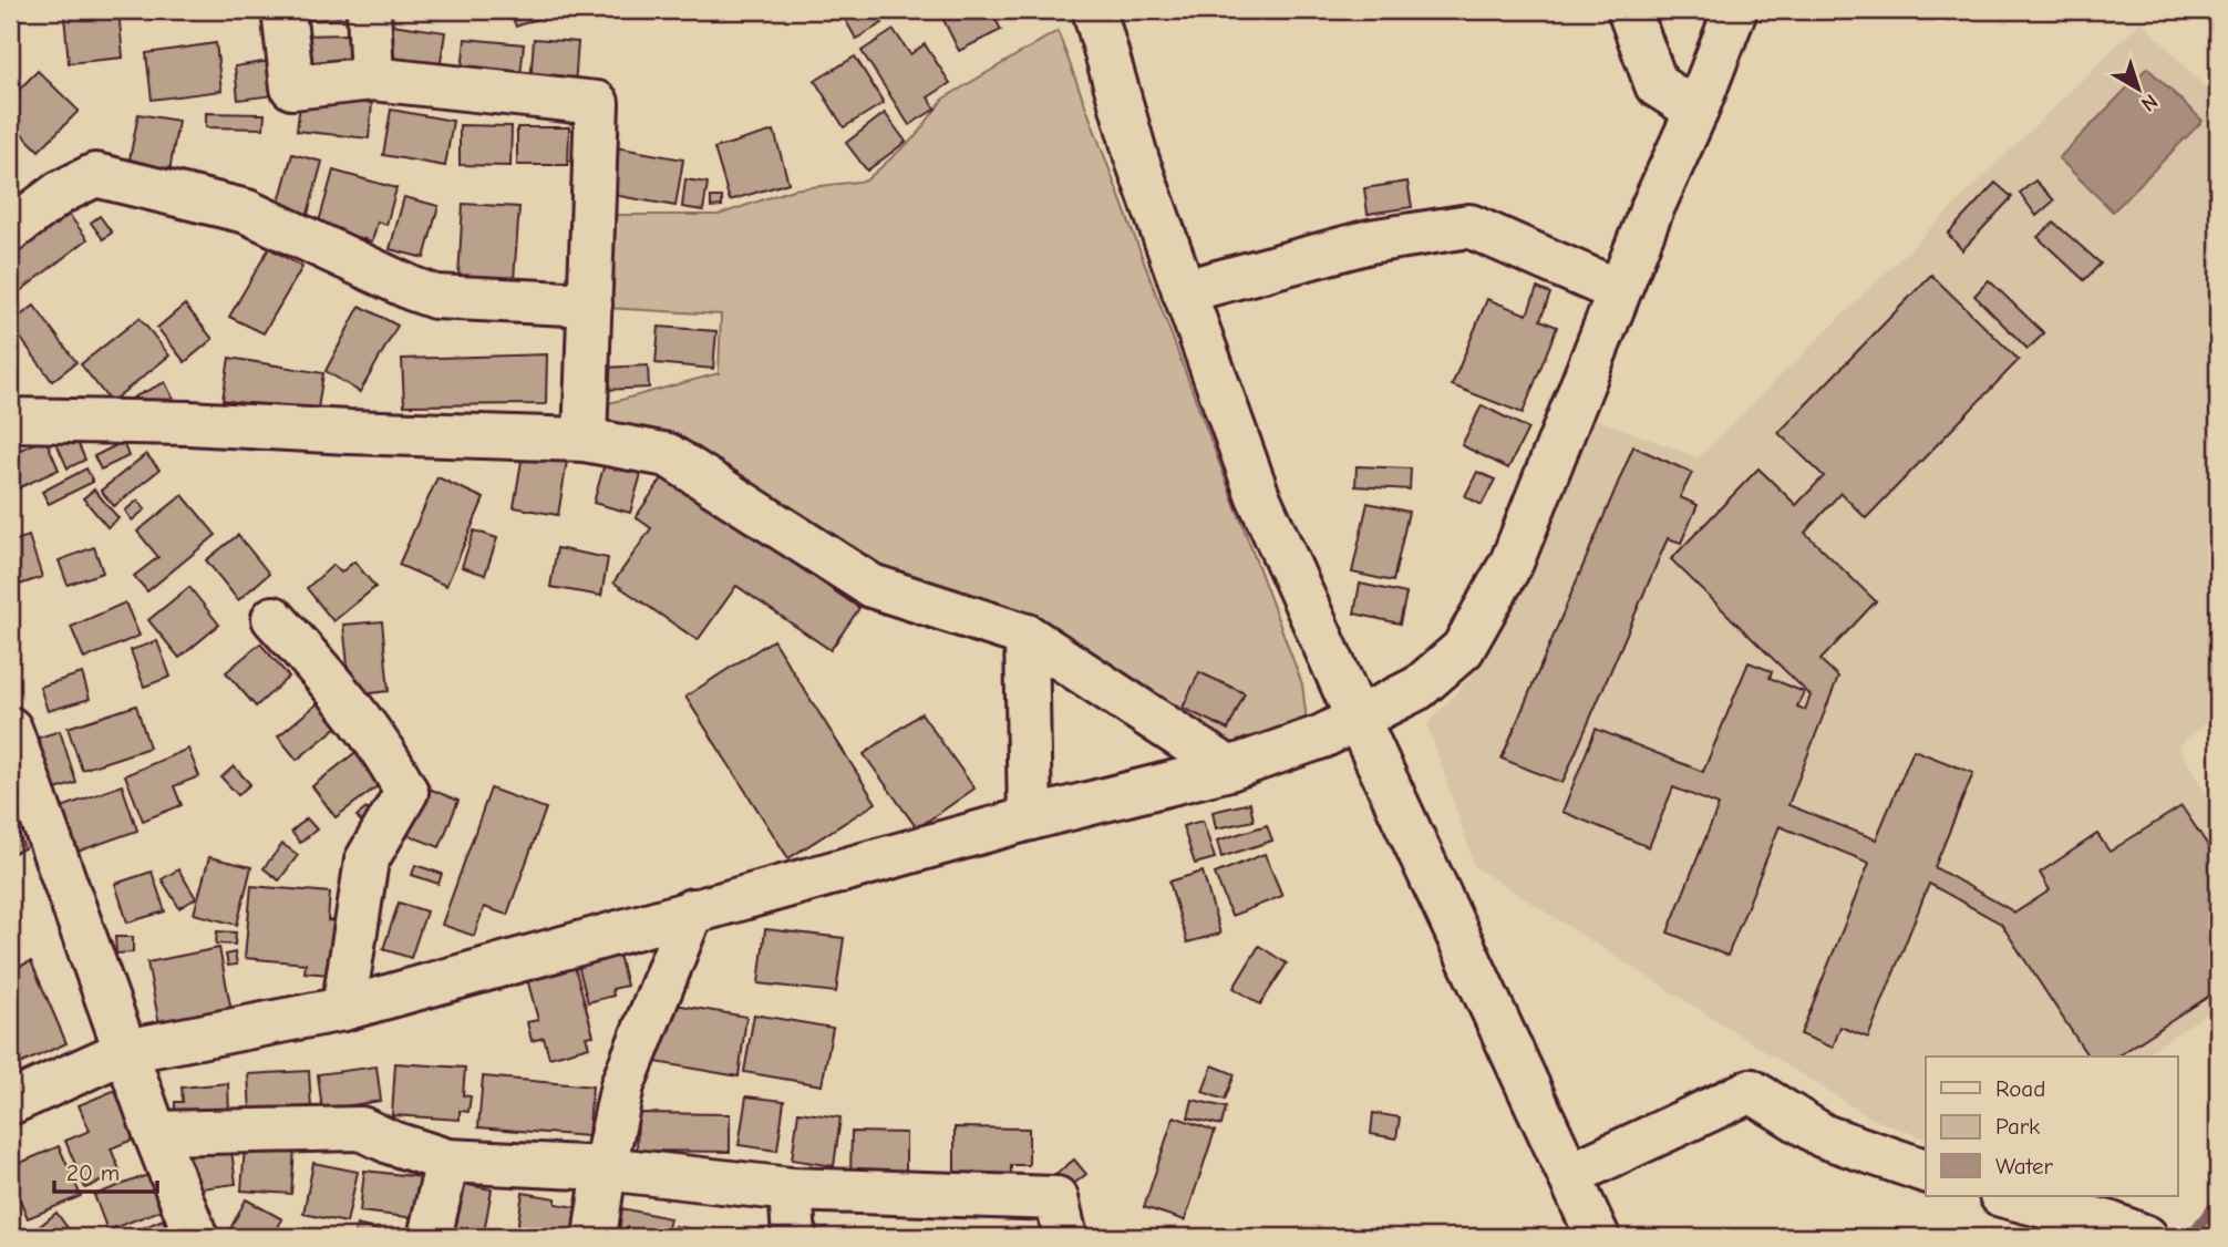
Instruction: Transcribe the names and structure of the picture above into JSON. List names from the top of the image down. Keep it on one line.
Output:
{"legend":["Road","Park","Water"],"scale_bar":"20 m","north":"bottom right"}
